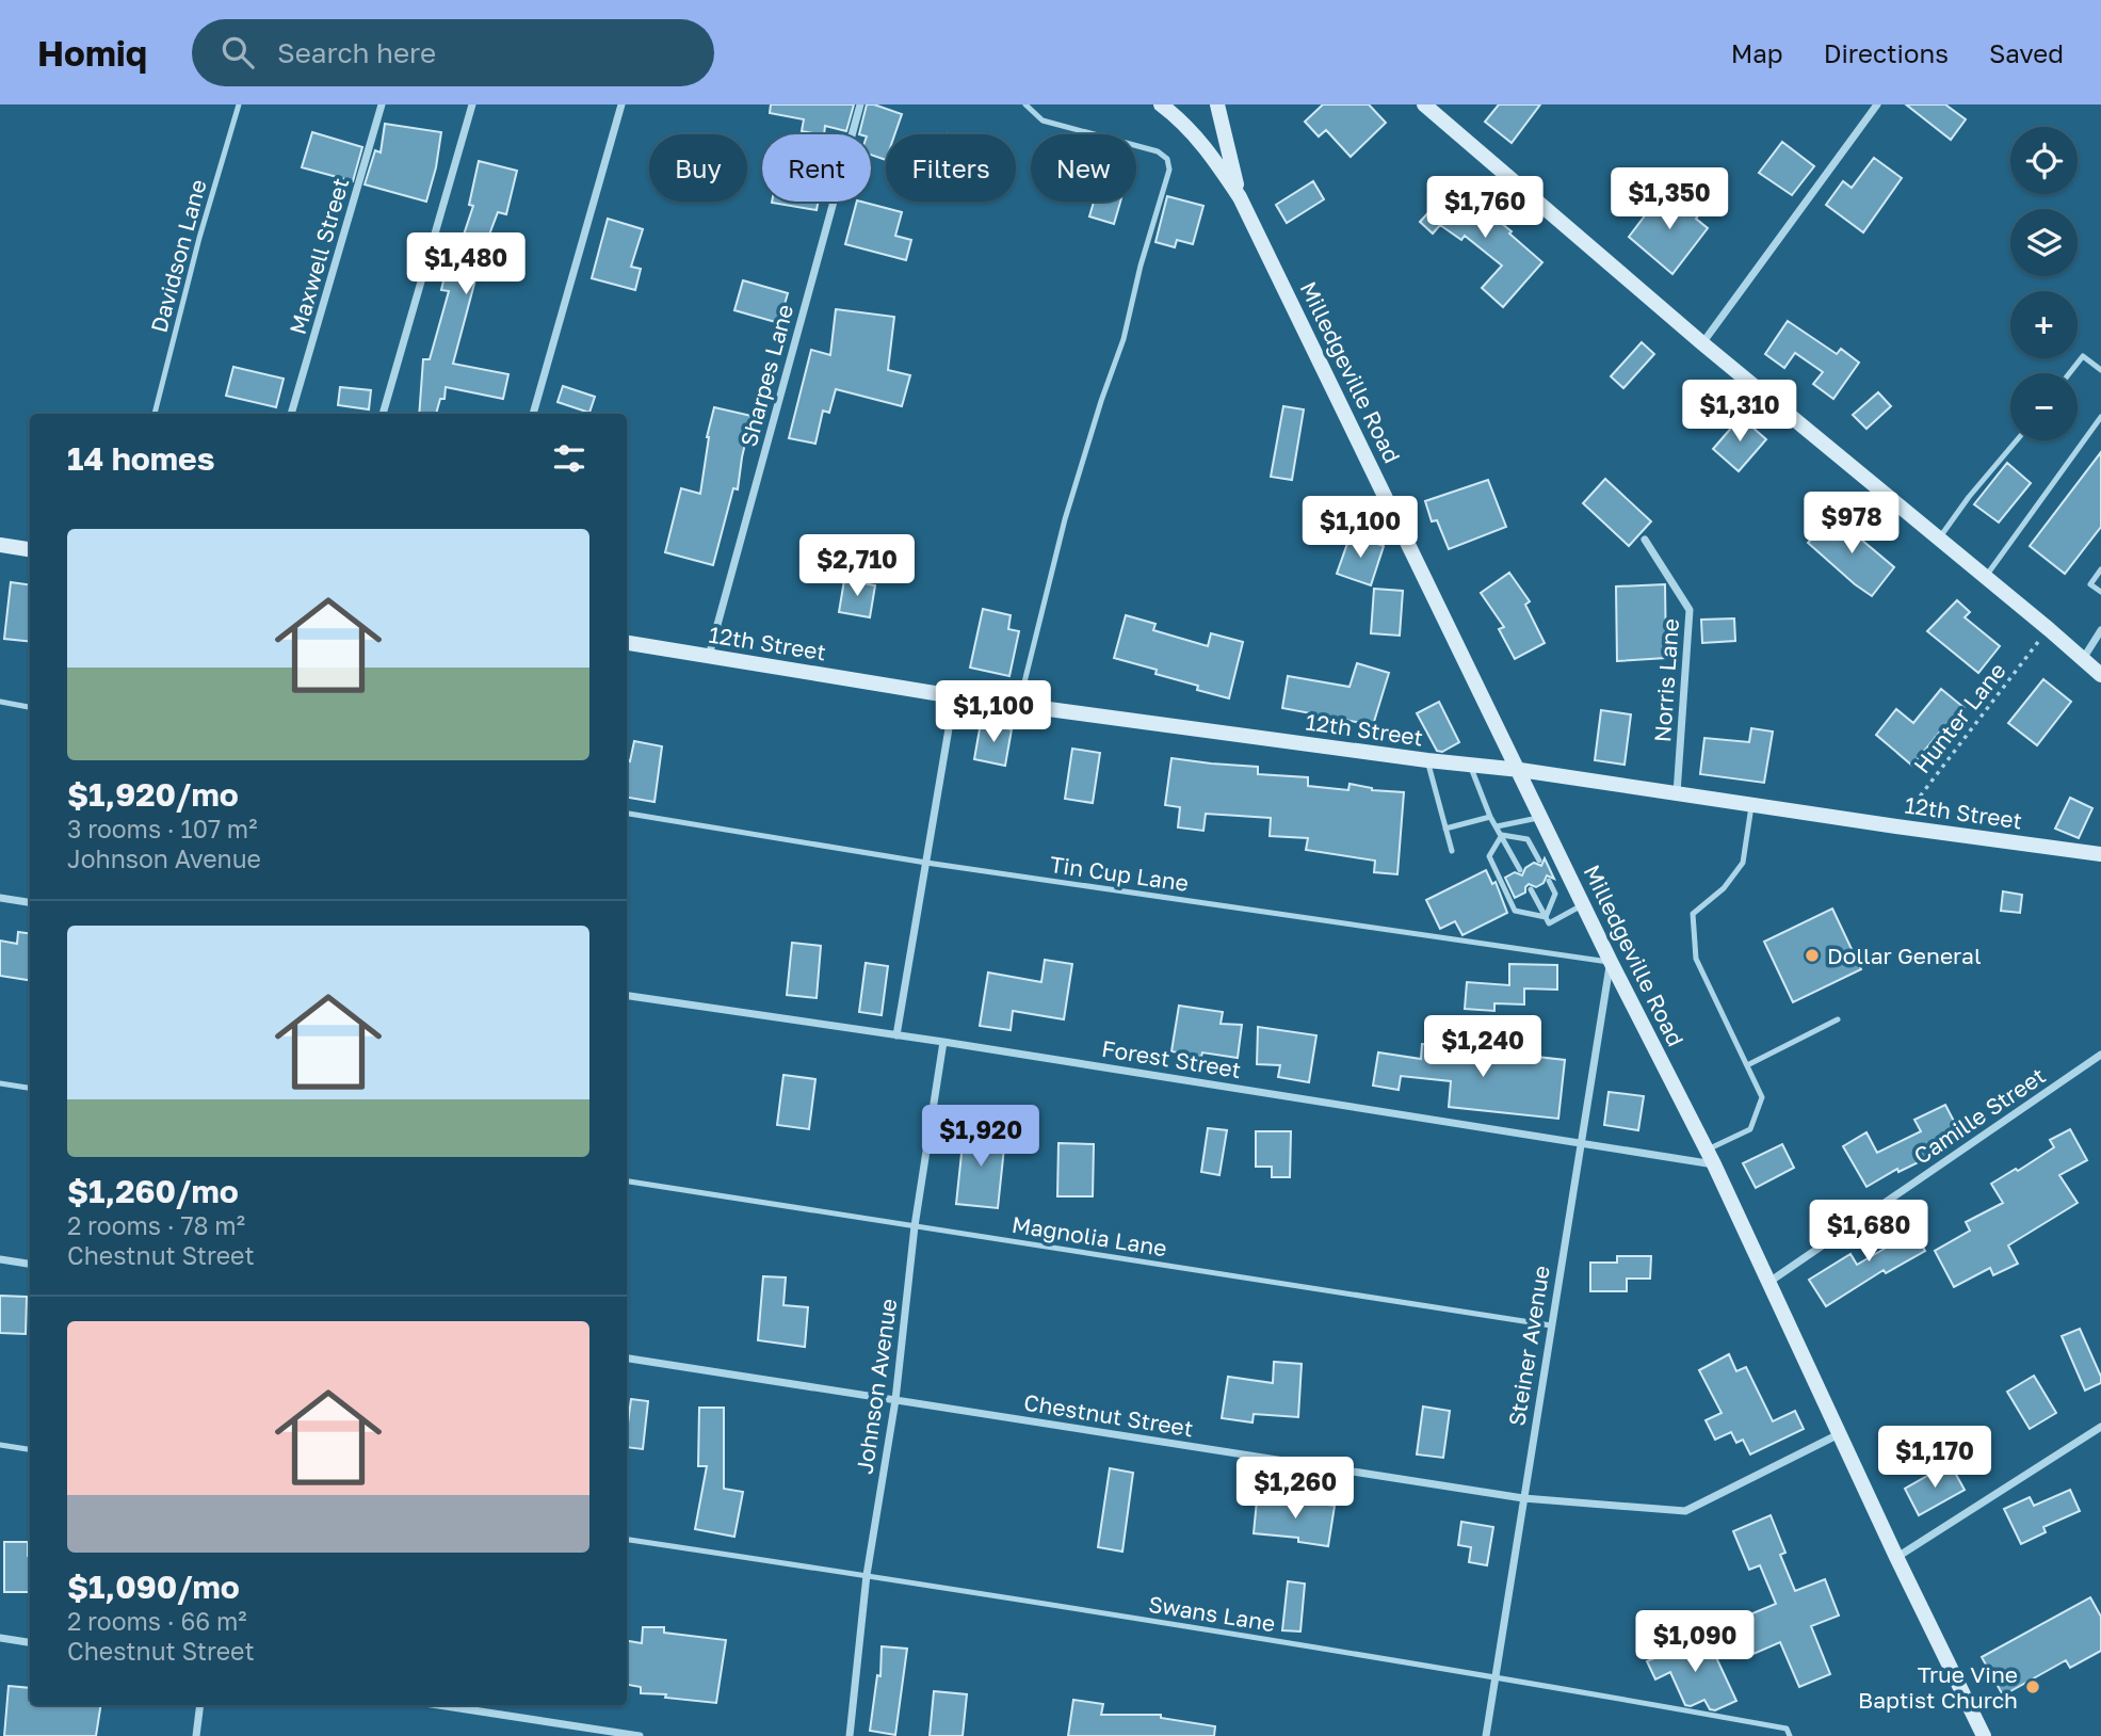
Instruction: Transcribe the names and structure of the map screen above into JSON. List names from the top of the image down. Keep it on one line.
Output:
{"streets":{"street":["Maxwell Street","Milledgeville Road","Sharpes Lane","12th Street","Norris Lane","Forest Street","Camille Street","Steiner Avenue","Johnson Avenue","Chestnut Street"],"lane":["Davidson Lane","Tin Cup Lane","Magnolia Lane","Swans Lane"],"path":["Hunter Lane"]},"crossings":[["Milledgeville Road","12th Street"],["Milledgeville Road","Tin Cup Lane"],["Milledgeville Road","Forest Street"],["Milledgeville Road","Camille Street"],["Milledgeville Road","Steiner Avenue"],["Milledgeville Road","Chestnut Street"],["Sharpes Lane","12th Street"],["12th Street","Norris Lane"],["12th Street","Hunter Lane"],["Tin Cup Lane","Steiner Avenue"],["Forest Street","Steiner Avenue"],["Forest Street","Johnson Avenue"],["Magnolia Lane","Steiner Avenue"],["Magnolia Lane","Johnson Avenue"],["Steiner Avenue","Chestnut Street"],["Steiner Avenue","Swans Lane"],["Johnson Avenue","Chestnut Street"],["Johnson Avenue","Swans Lane"]],"places":["Dollar General","True Vine Baptist Church"],"page":{"header":"Homiq","search":"Search here","nav":["Map","Directions","Saved"],"map_buttons":["+","−"],"chip":["Buy","Rent","Filters","New"],"price":["$1,350","$1,760","$1,480","$1,310","$978","$1,100","$2,710","$1,100","$1,240","$1,920","$1,680","$1,170","$1,260","$1,090"],"heading":"14 homes","list":[{"name":"$1,920/mo","note":"3 rooms · 107 m² · Johnson Avenue"},{"name":"$1,260/mo","note":"2 rooms · 78 m² · Chestnut Street"},{"name":"$1,090/mo","note":"2 rooms · 66 m² · Chestnut Street"}]}}
